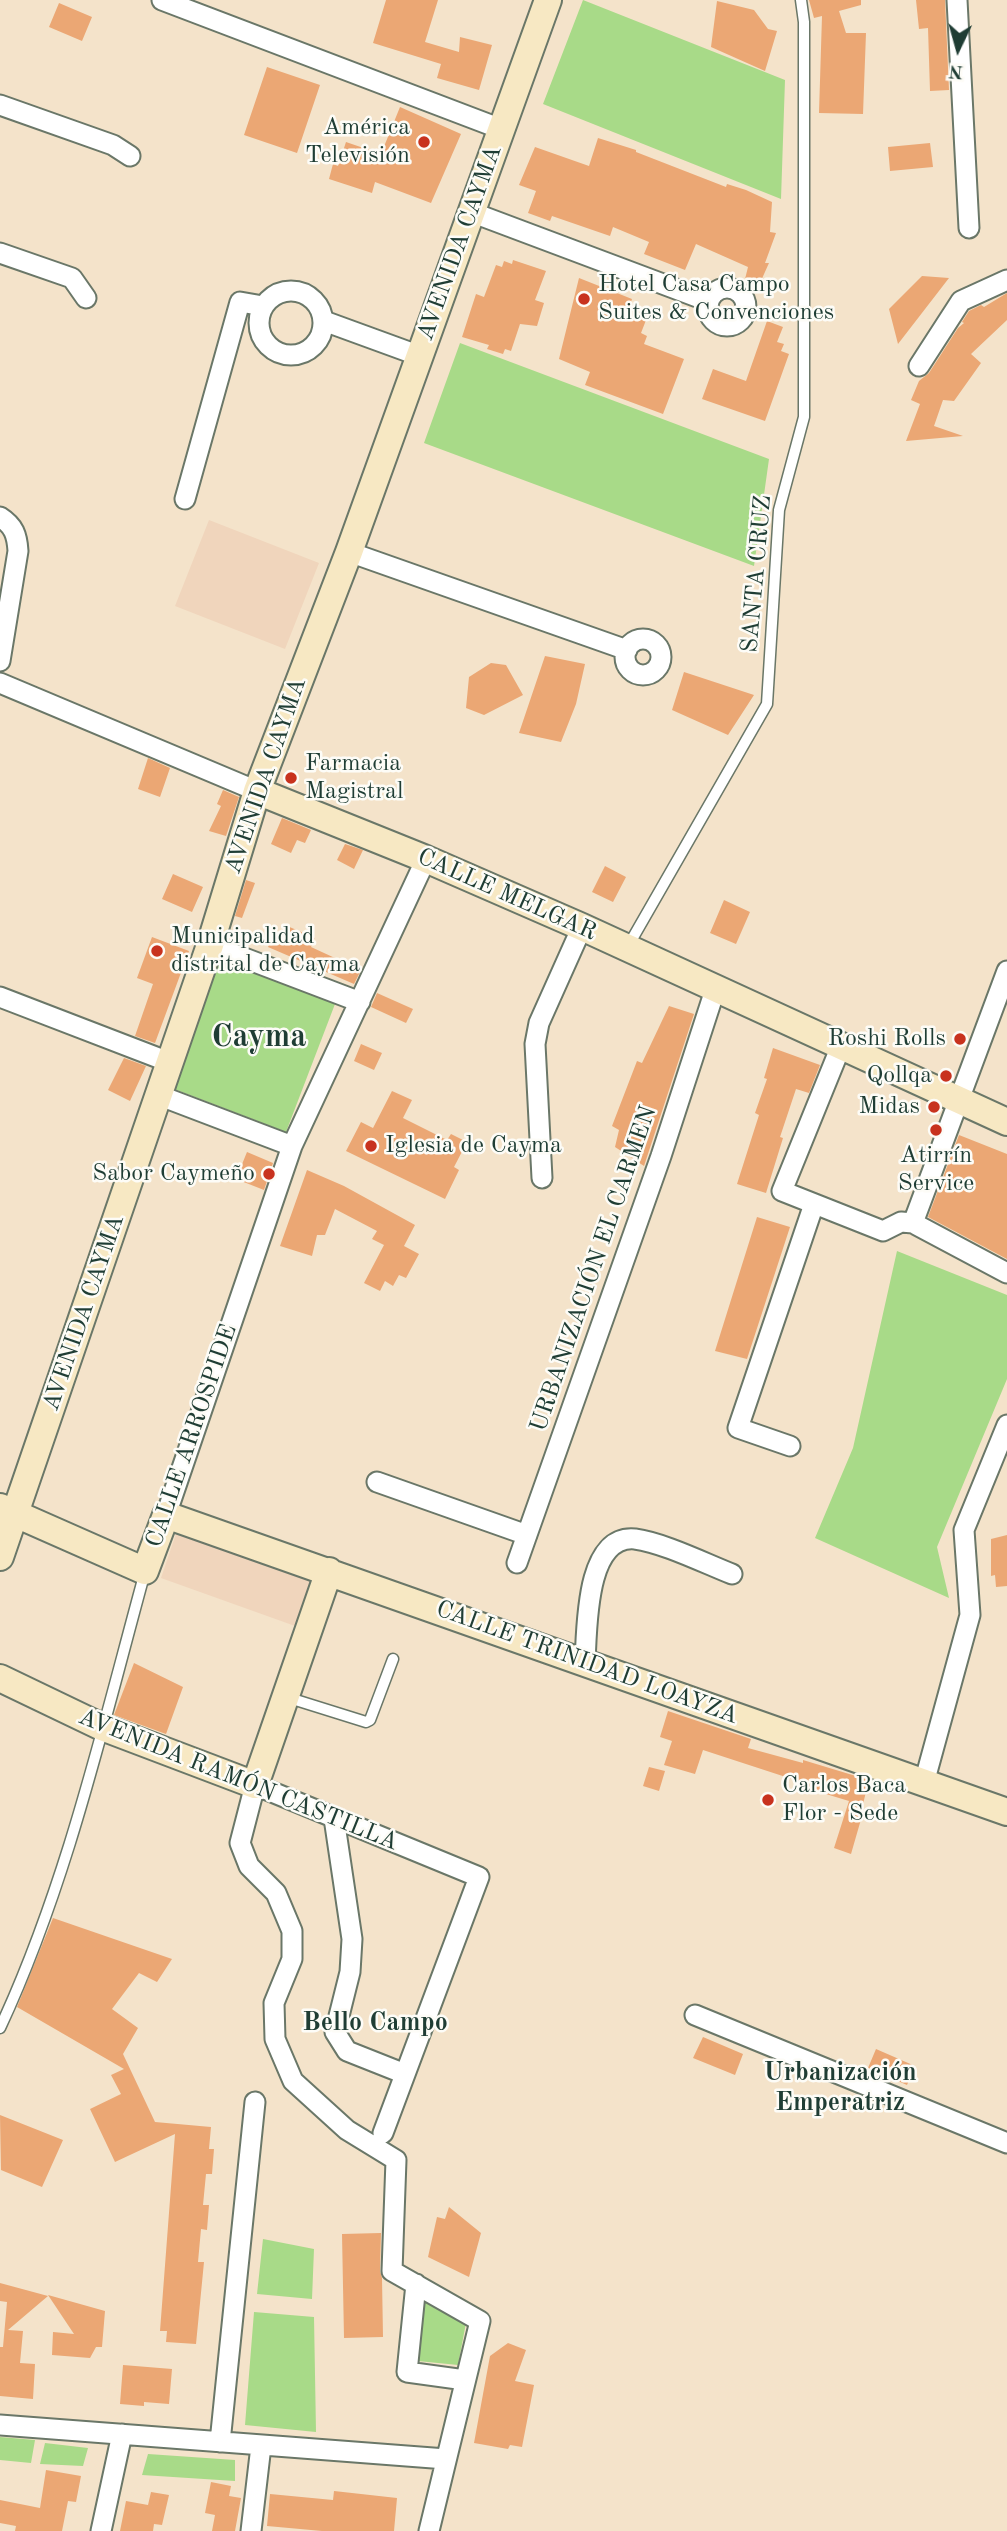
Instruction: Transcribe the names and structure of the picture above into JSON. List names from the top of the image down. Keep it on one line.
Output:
{"streets":{"street":["AVENIDA CAYMA","CALLE MELGAR","URBANIZACIÓN EL CARMEN","CALLE ARROSPIDE","CALLE TRINIDAD LOAYZA","AVENIDA RAMÓN CASTILLA"],"lane":["SANTA CRUZ"]},"crossings":[["AVENIDA CAYMA","CALLE MELGAR"],["SANTA CRUZ","CALLE MELGAR"],["CALLE MELGAR","URBANIZACIÓN EL CARMEN"],["CALLE MELGAR","CALLE ARROSPIDE"],["CALLE ARROSPIDE","CALLE TRINIDAD LOAYZA"],["CALLE ARROSPIDE","AVENIDA RAMÓN CASTILLA"]],"districts":["Cayma","Bello Campo","Urbanización Emperatriz"],"places":["América Televisión","Hotel Casa Campo Suites & Convenciones","Farmacia Magistral","Municipalidad distrital de Cayma","Roshi Rolls","Qollqa","Midas","Atirrín Service","Iglesia de Cayma","Sabor Caymeño","Carlos Baca Flor - Sede"],"north":"bottom"}
